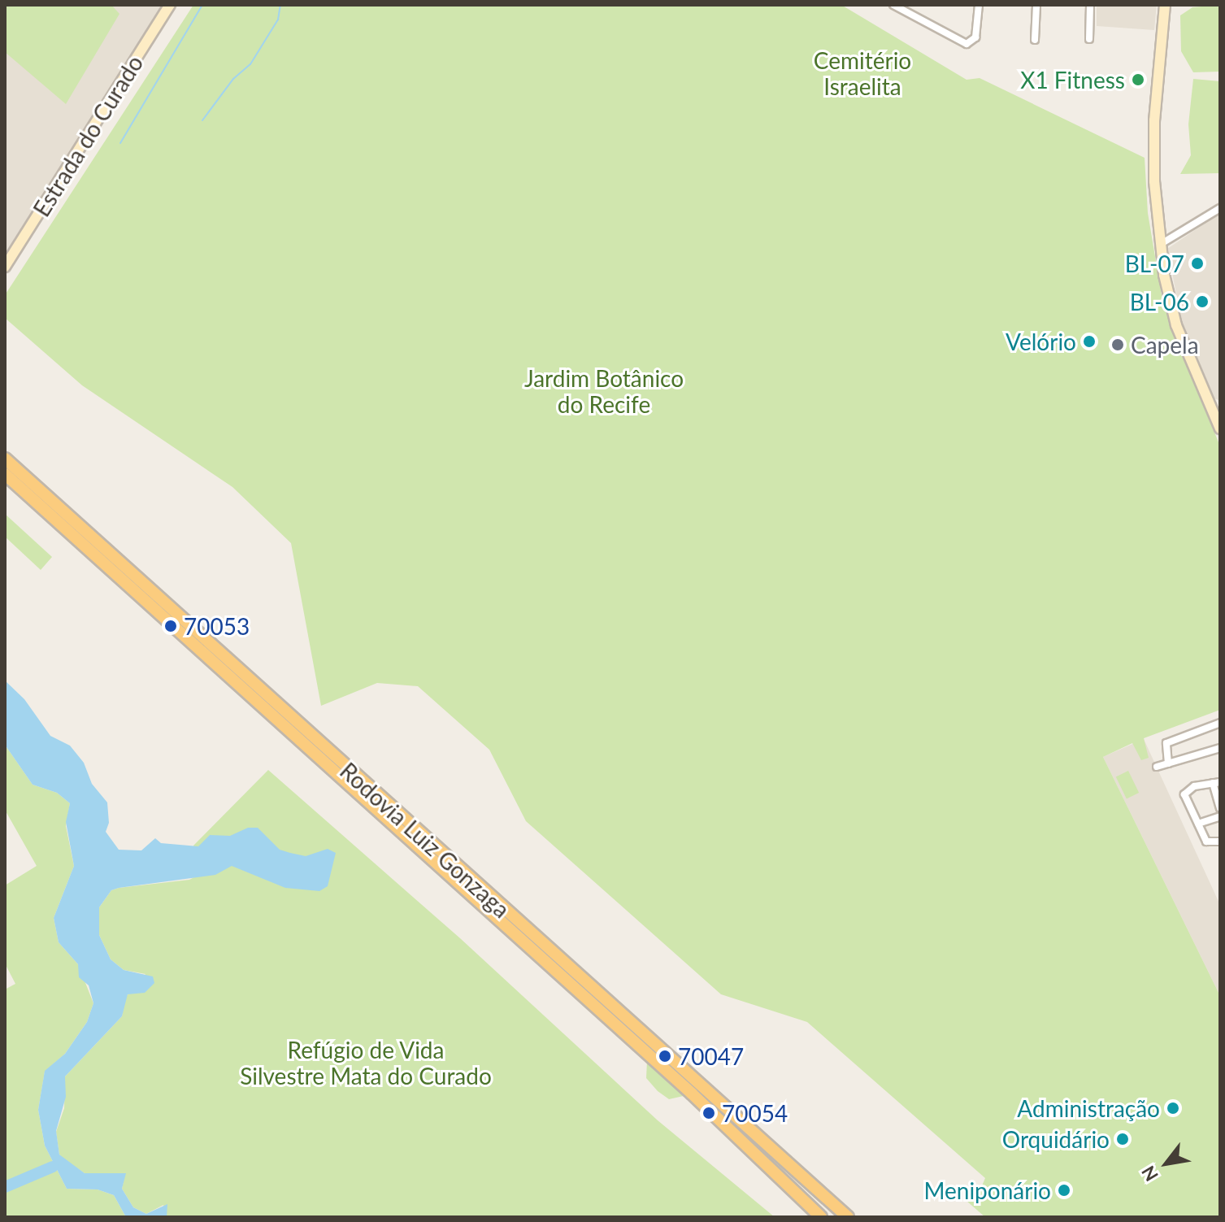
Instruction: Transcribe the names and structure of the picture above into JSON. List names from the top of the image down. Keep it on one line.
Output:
{"streets":{"highway":["Rodovia Luiz Gonzaga"],"main road":["Estrada do Curado"]},"parks":["Cemitério Israelita","Jardim Botânico do Recife","Refúgio de Vida Silvestre Mata do Curado"],"places":["X1 Fitness","BL-07","BL-06","Velório","Capela","70053","70047","Administração","70054","Orquidário","Meniponário"],"north":"bottom left"}
